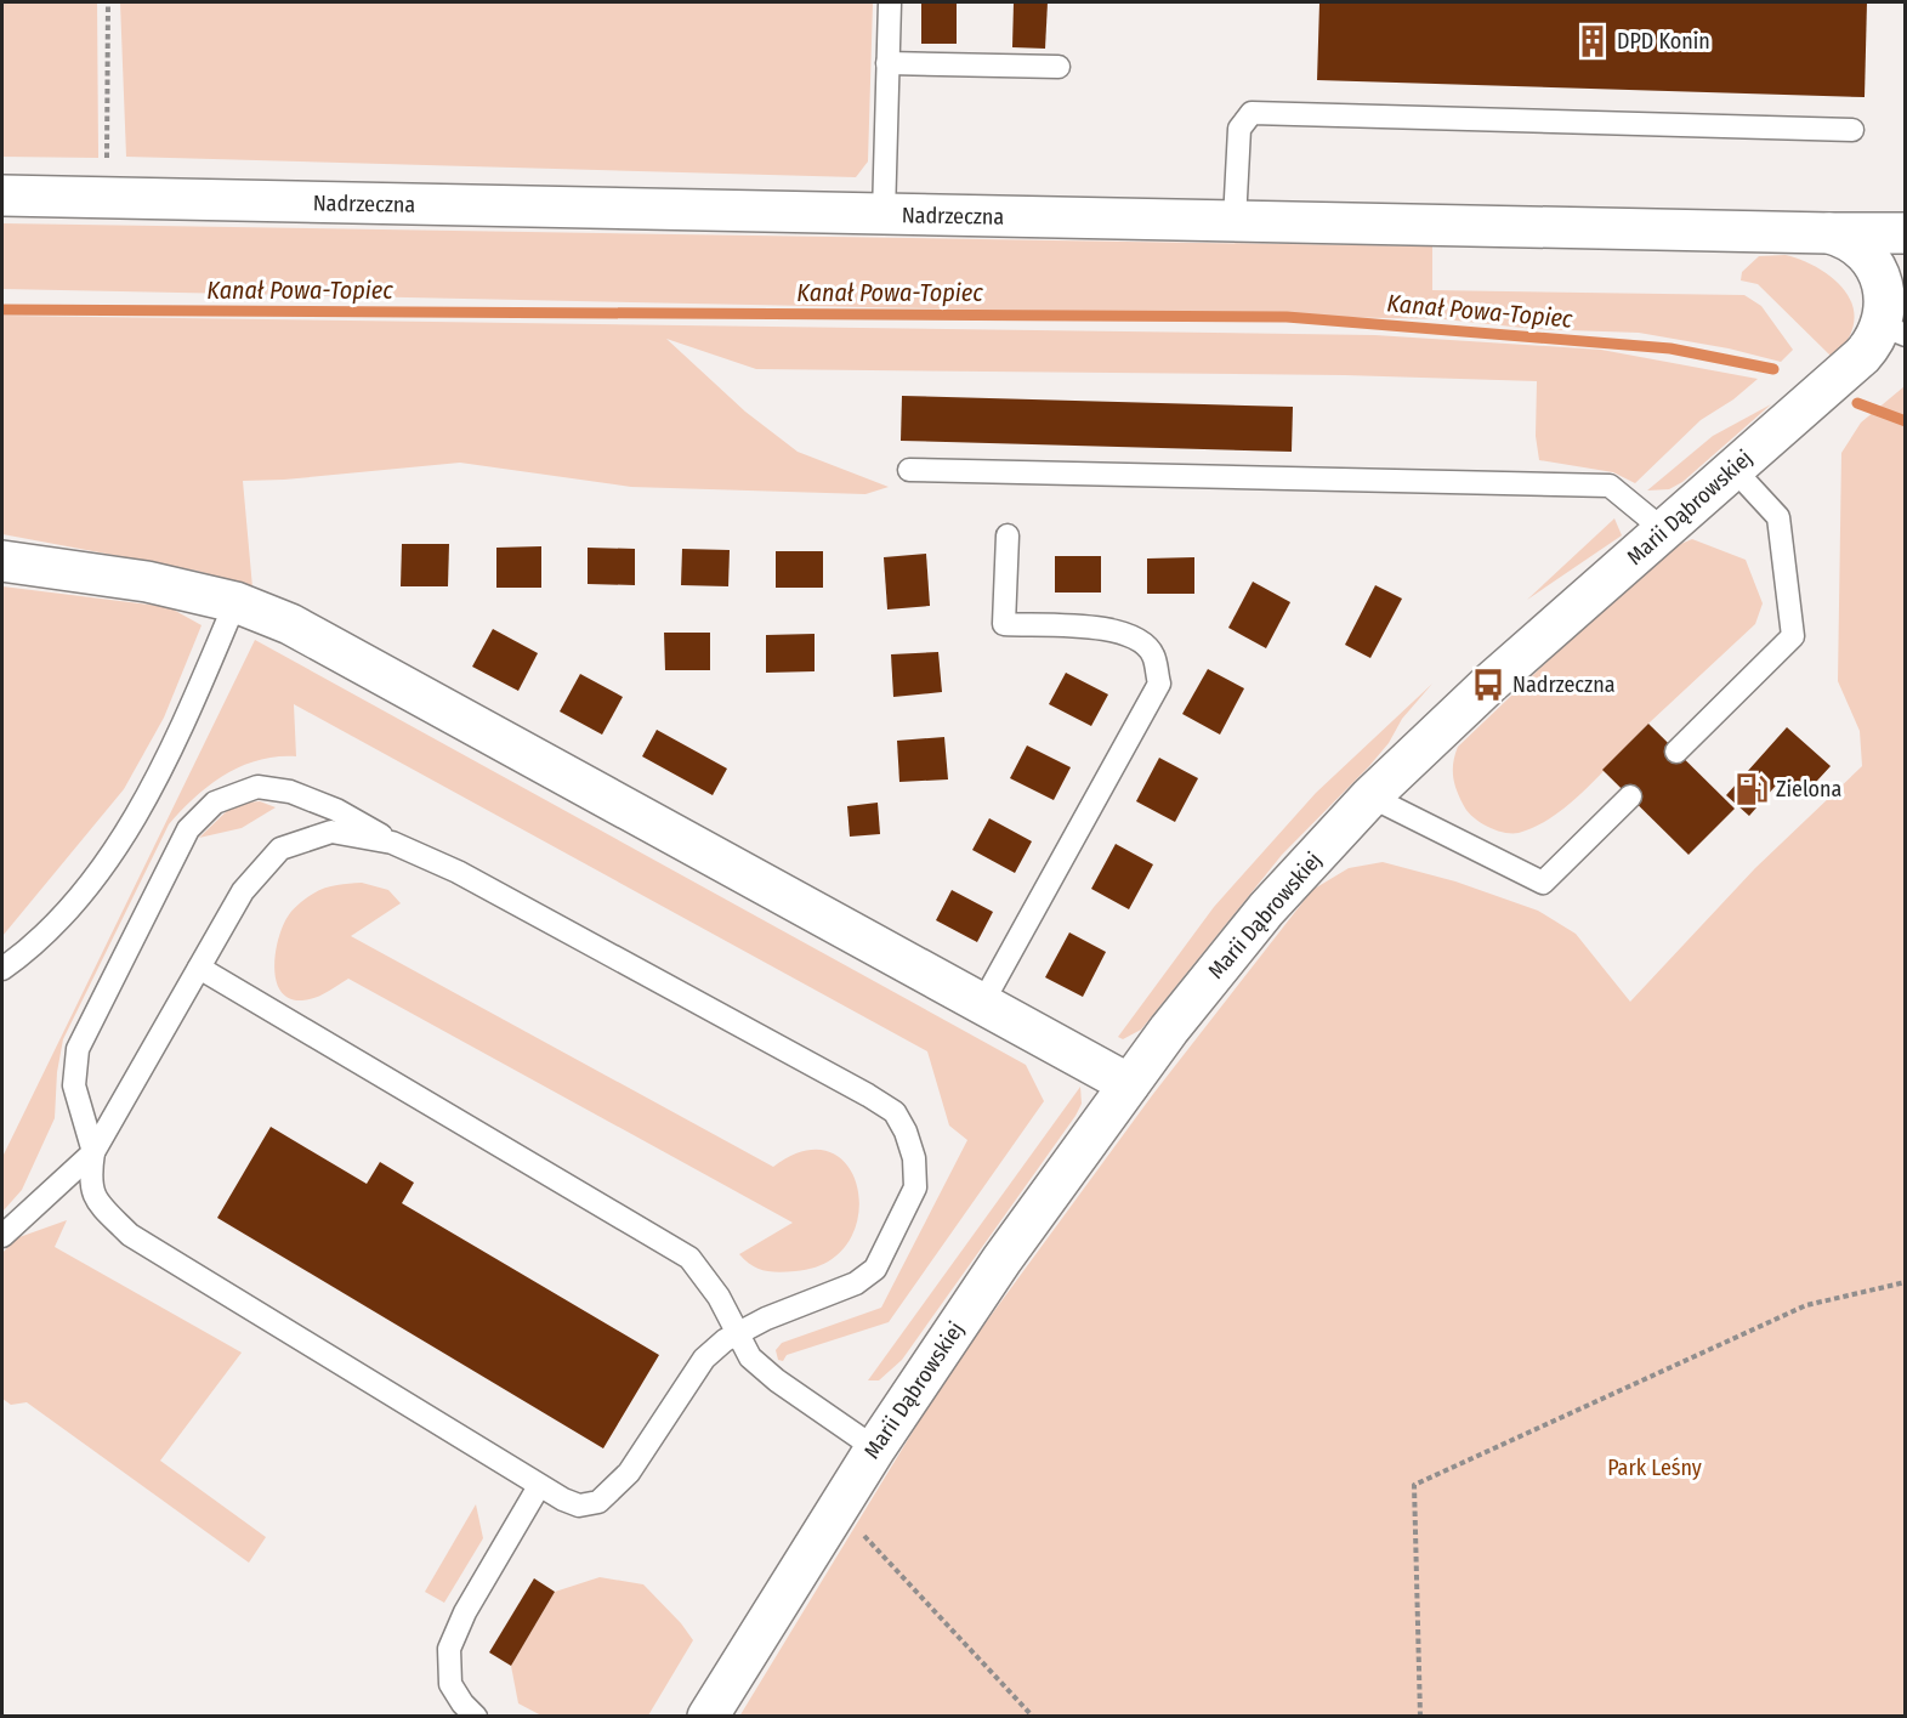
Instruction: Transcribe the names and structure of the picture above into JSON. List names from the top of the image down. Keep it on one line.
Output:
{"streets":{"street":["Nadrzeczna","Marii Dąbrowskiej"]},"crossings":[["Nadrzeczna","Marii Dąbrowskiej"]],"water":["Kanał Powa-Topiec"],"parks":["Park Leśny"],"places":{"building":["DPD Konin"],"bus stop":["Nadrzeczna"],"fuel station":["Zielona"]}}
